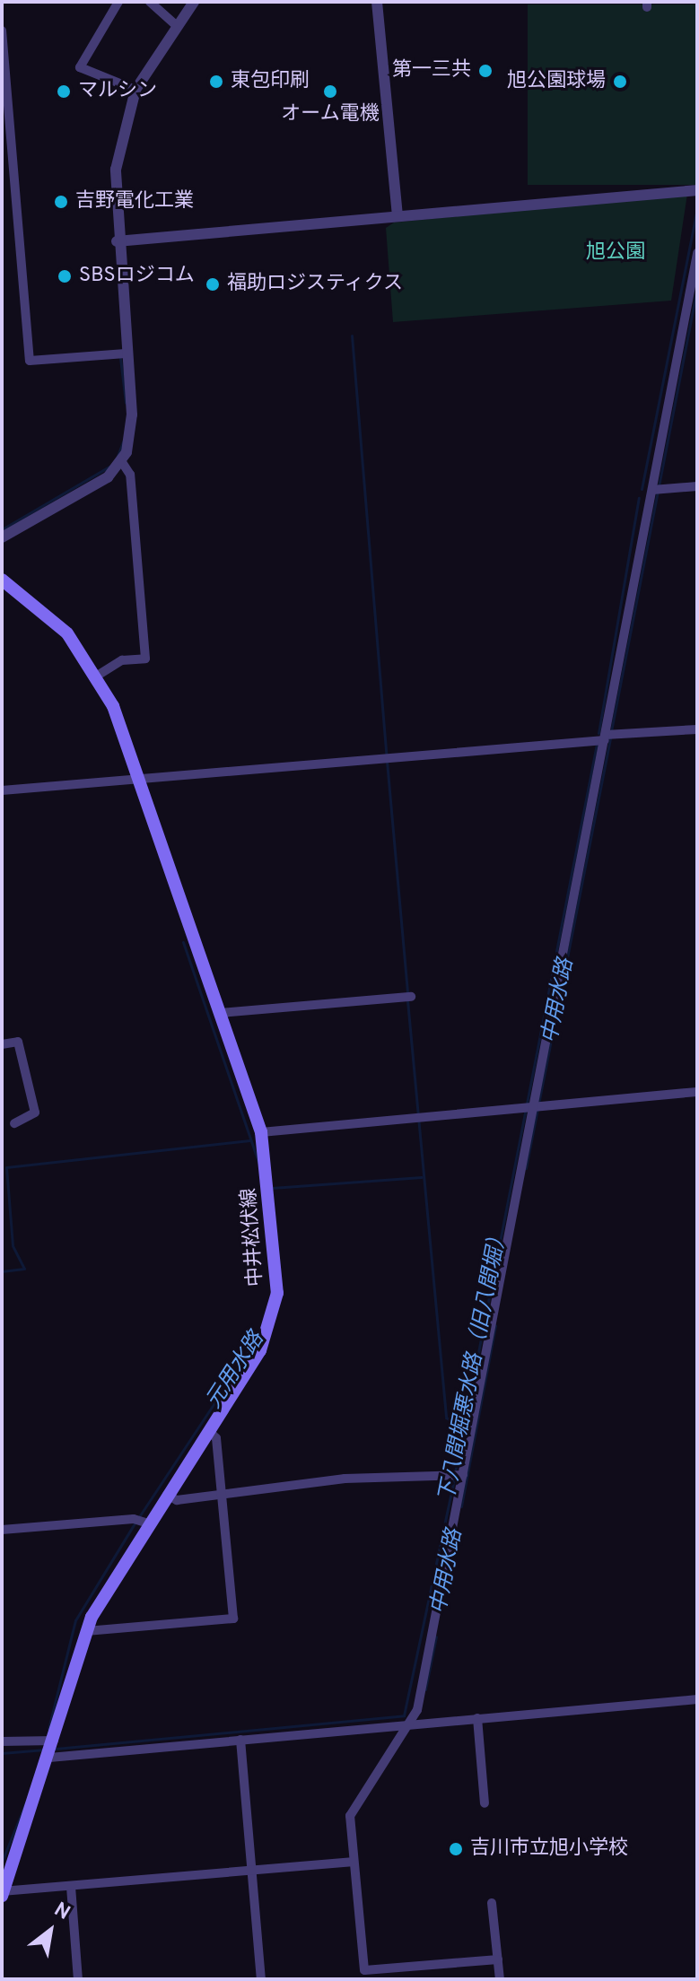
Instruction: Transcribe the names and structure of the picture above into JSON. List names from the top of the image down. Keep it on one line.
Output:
{"streets":{"main road":["中井松伏線"]},"water":["中用水路","下八間堀悪水路（旧八間堀）","元用水路"],"parks":["旭公園"],"places":["第一三共","東包印刷","旭公園球場","マルシン","オーム電機","吉野電化工業","SBSロジコム","福助ロジスティクス","吉川市立旭小学校"],"north":"top right"}
